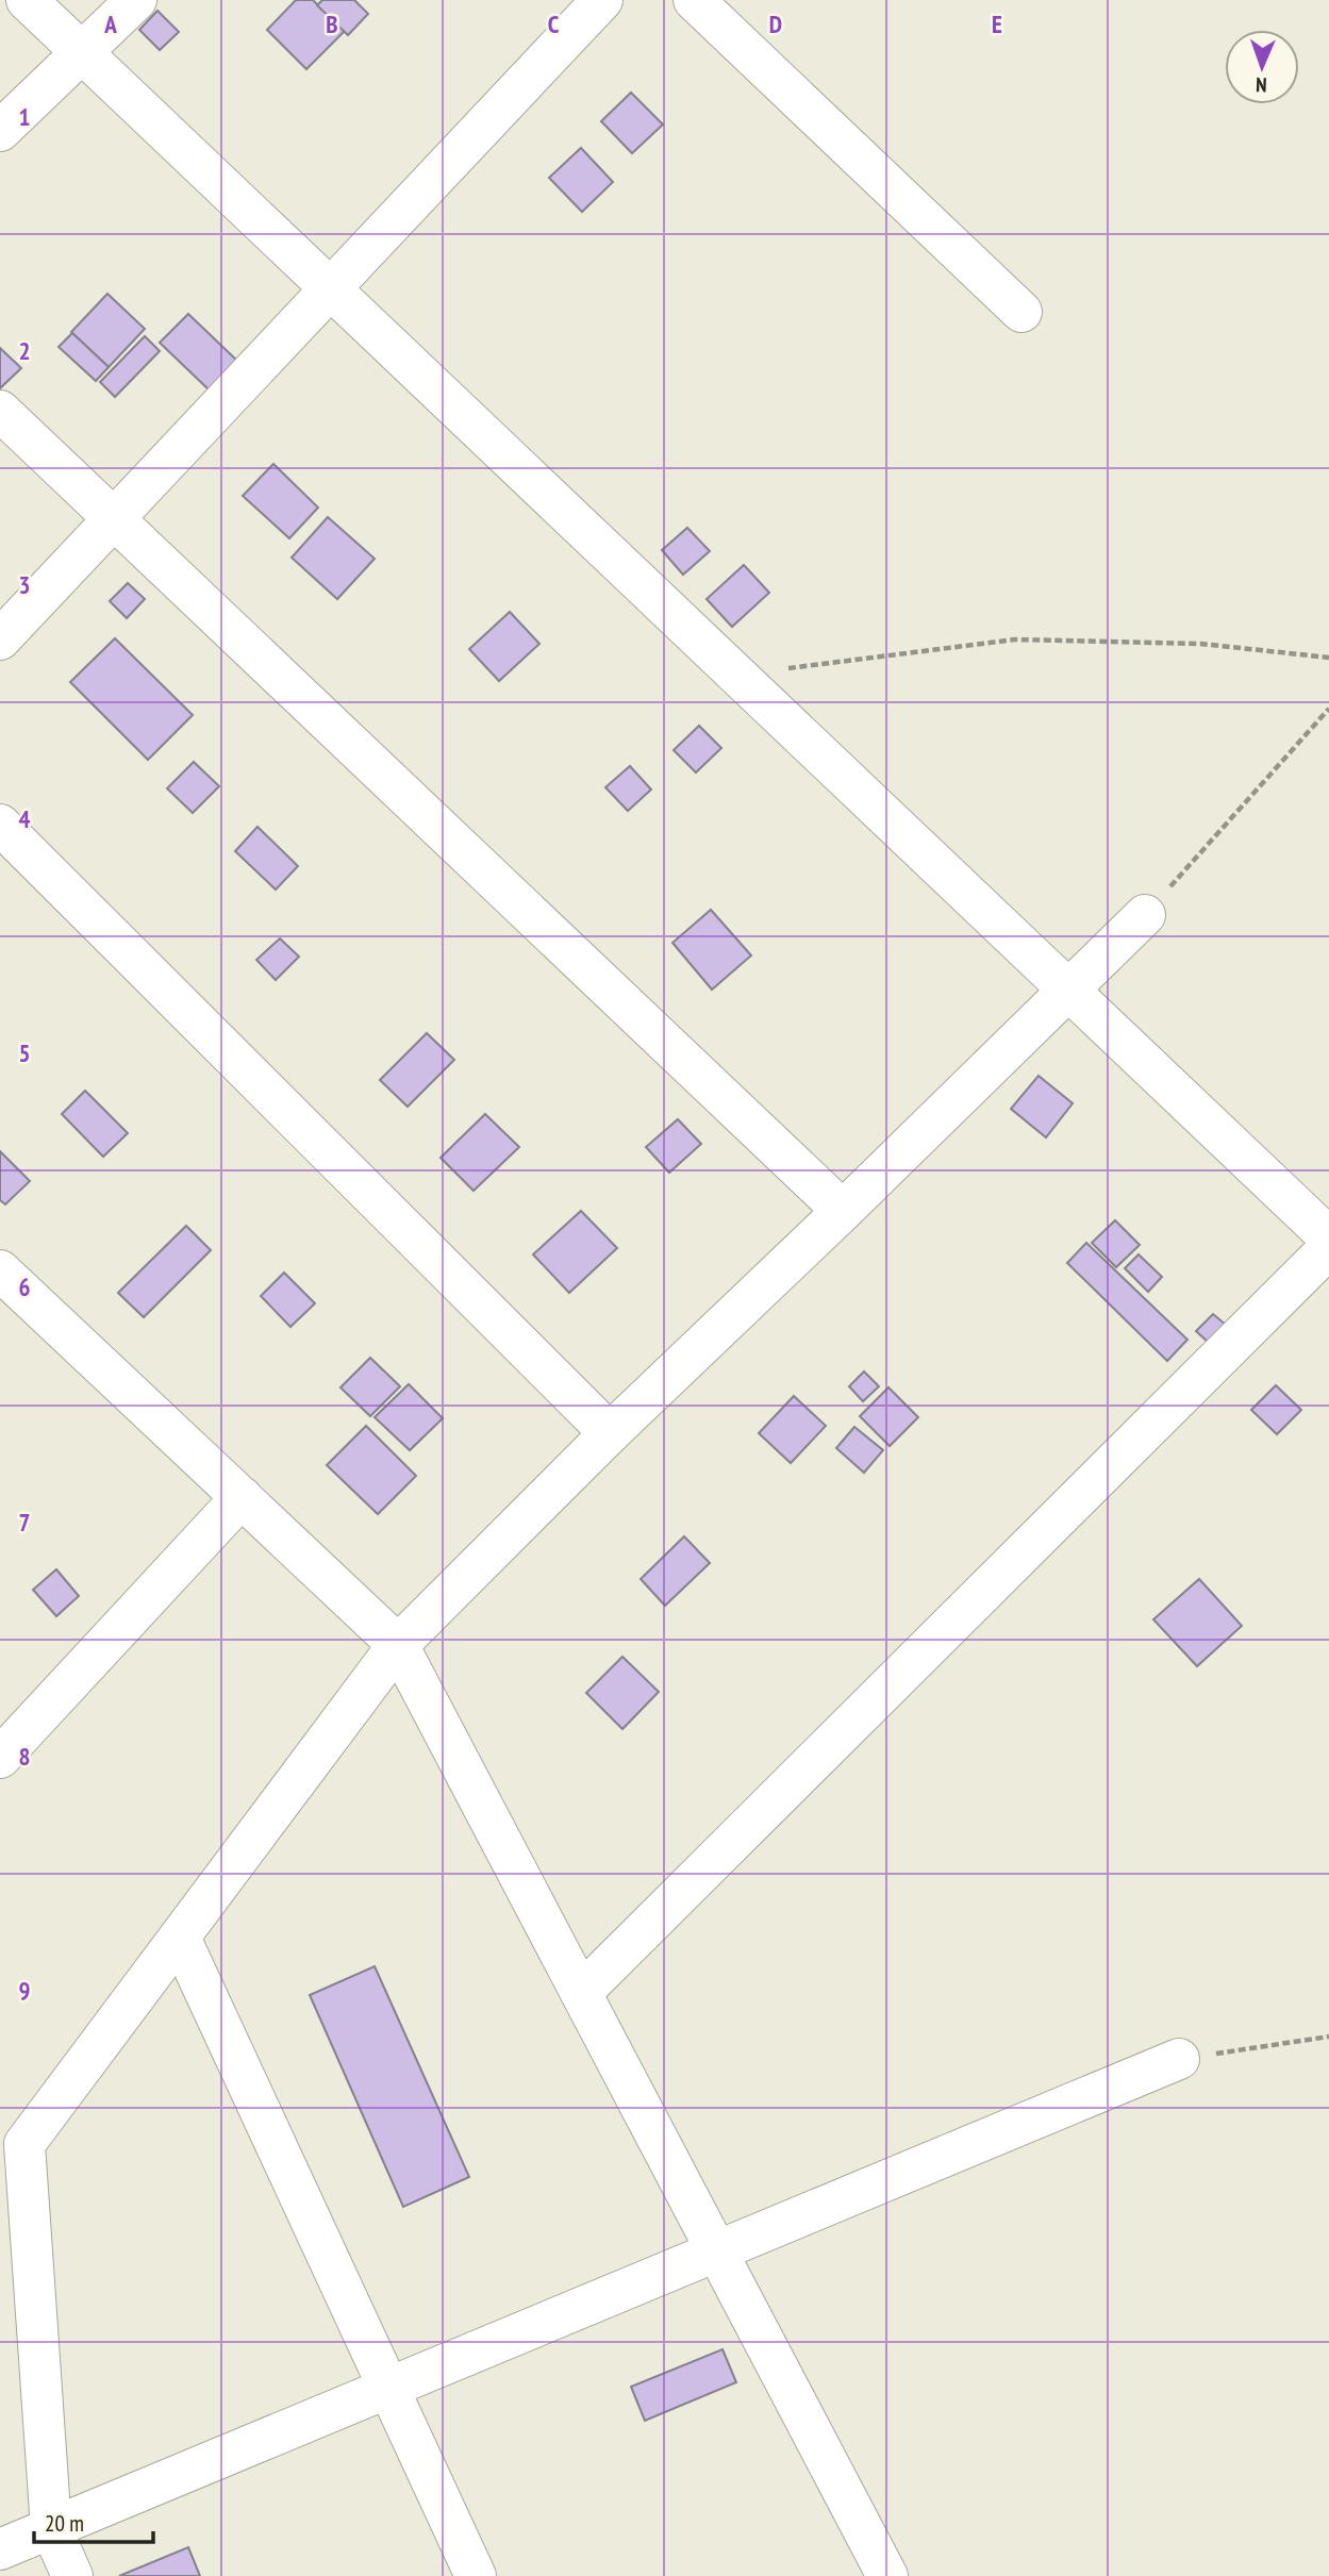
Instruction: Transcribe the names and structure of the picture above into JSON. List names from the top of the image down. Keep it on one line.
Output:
{"scale_bar":"20 m","north":"bottom","grid":{"columns":["A","B","C","D","E"],"rows":["1","2","3","4","5","6","7","8","9"]}}
